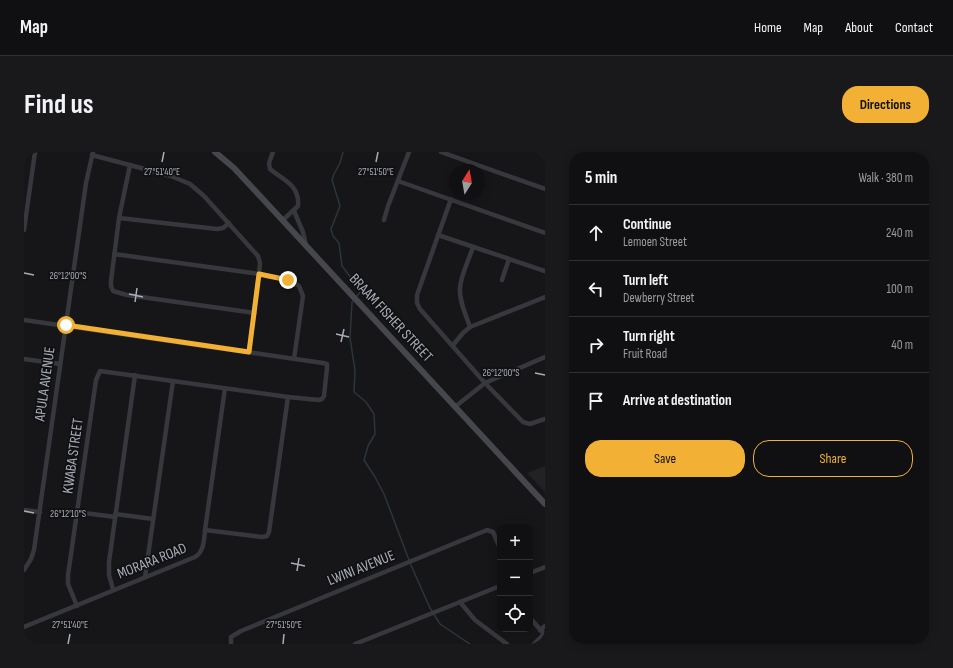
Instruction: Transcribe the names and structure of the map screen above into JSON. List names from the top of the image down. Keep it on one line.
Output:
{"streets":{"street":["BRAAM FISHER STREET","APULA AVENUE","KWABA STREET","MORARA ROAD","LWINI AVENUE"]},"crossings":[["KWABA STREET","MORARA ROAD"]],"north":"top","page":{"header":"Map","nav":["Home","Map","About","Contact"],"buttons":["Directions",["Save","Share"]],"title":"Find us","heading":["5 min","Walk · 380 m"],"list":[["Continue","Lemoen Street","240 m"],["Turn left","Dewberry Street","100 m"],["Turn right","Fruit Road","40 m"],"Arrive at destination"],"map_buttons":["+","−"]},"coordinates":["27°51'40\"E","27°51'50\"E","26°12'00\"S","26°12'10\"S"]}
